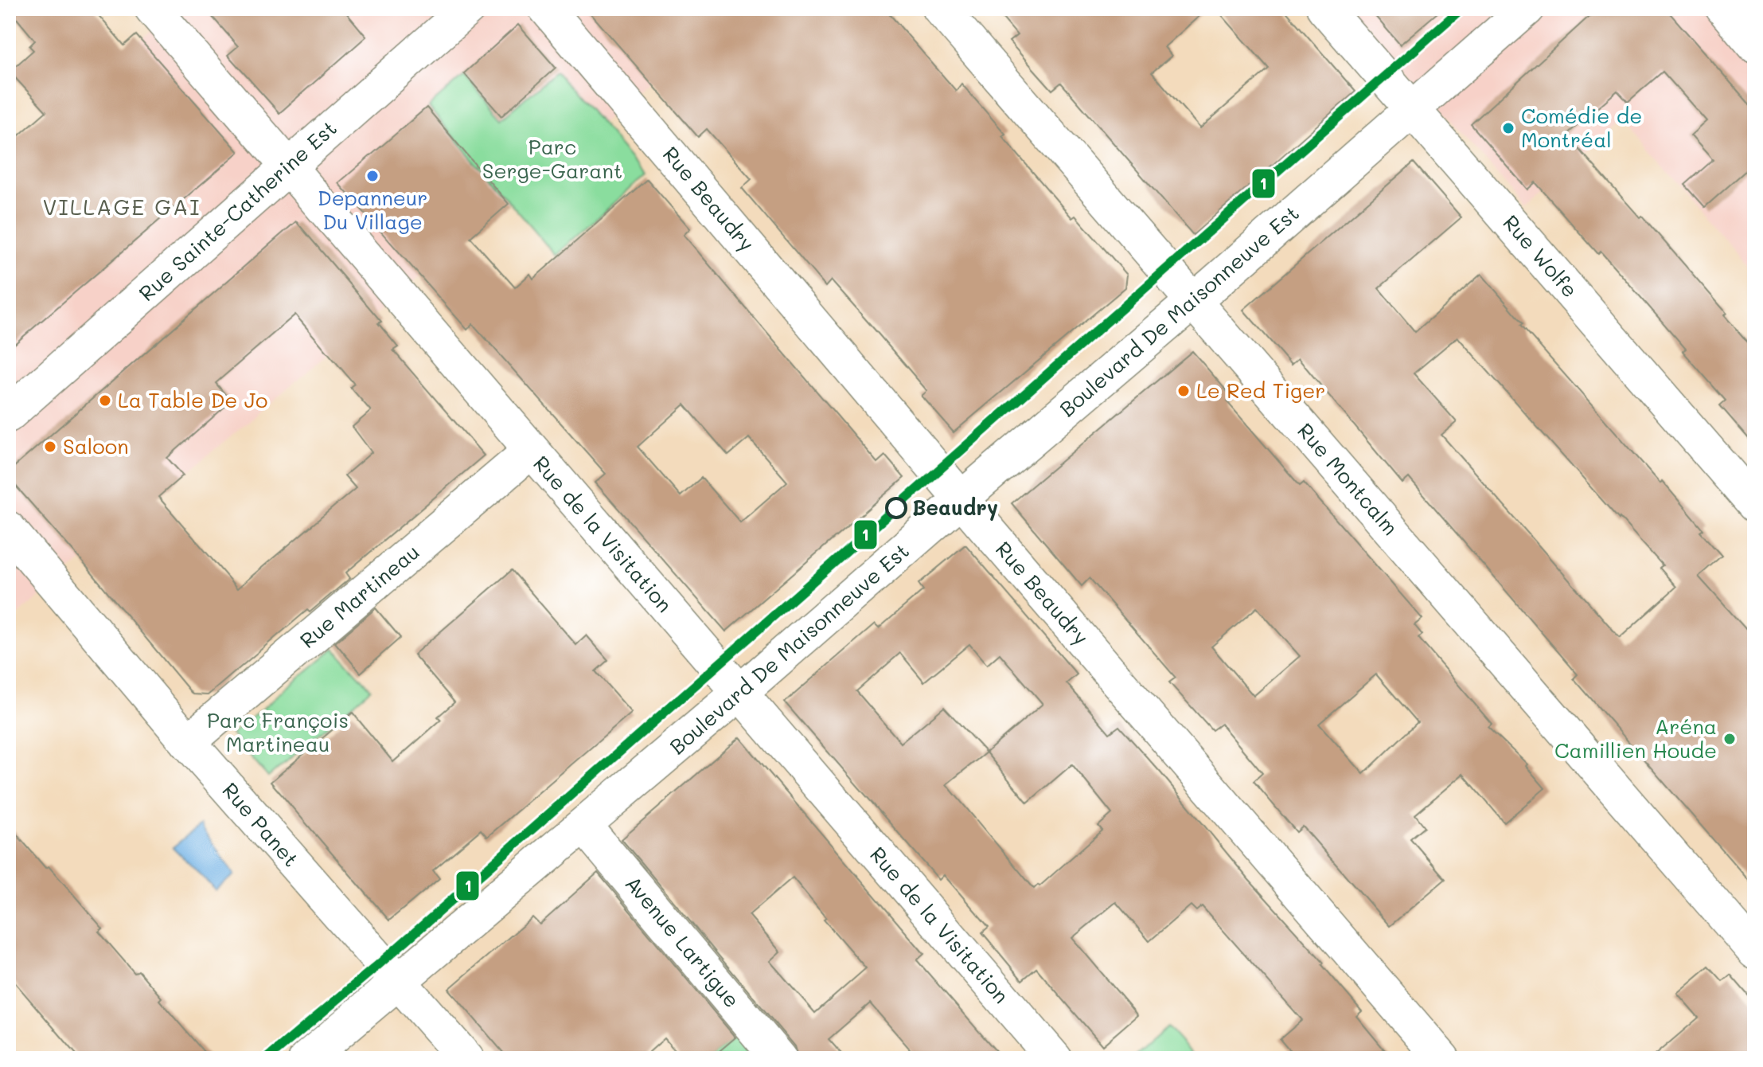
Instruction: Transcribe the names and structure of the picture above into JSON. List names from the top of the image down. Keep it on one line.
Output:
{"streets":{"street":["Rue Beaudry","Rue Sainte-Catherine Est","Rue Wolfe","Boulevard De Maisonneuve Est","Rue Montcalm","Rue de la Visitation","Rue Martineau","Rue Panet","Avenue Lartigue"]},"crossings":[["Rue Beaudry","Boulevard De Maisonneuve Est"],["Rue Sainte-Catherine Est","Rue de la Visitation"],["Rue Wolfe","Boulevard De Maisonneuve Est"],["Boulevard De Maisonneuve Est","Rue Montcalm"],["Boulevard De Maisonneuve Est","Rue de la Visitation"],["Boulevard De Maisonneuve Est","Rue Panet"],["Boulevard De Maisonneuve Est","Avenue Lartigue"],["Rue de la Visitation","Rue Martineau"],["Rue Martineau","Rue Panet"]],"districts":["VILLAGE GAI"],"parks":["Parc Serge-Garant","Parc François Martineau"],"places":["Comédie de Montréal","Depanneur Du Village","Le Red Tiger","La Table De Jo","Saloon","Beaudry","Aréna Camillien Houde"],"lines":["transit line 1"]}
